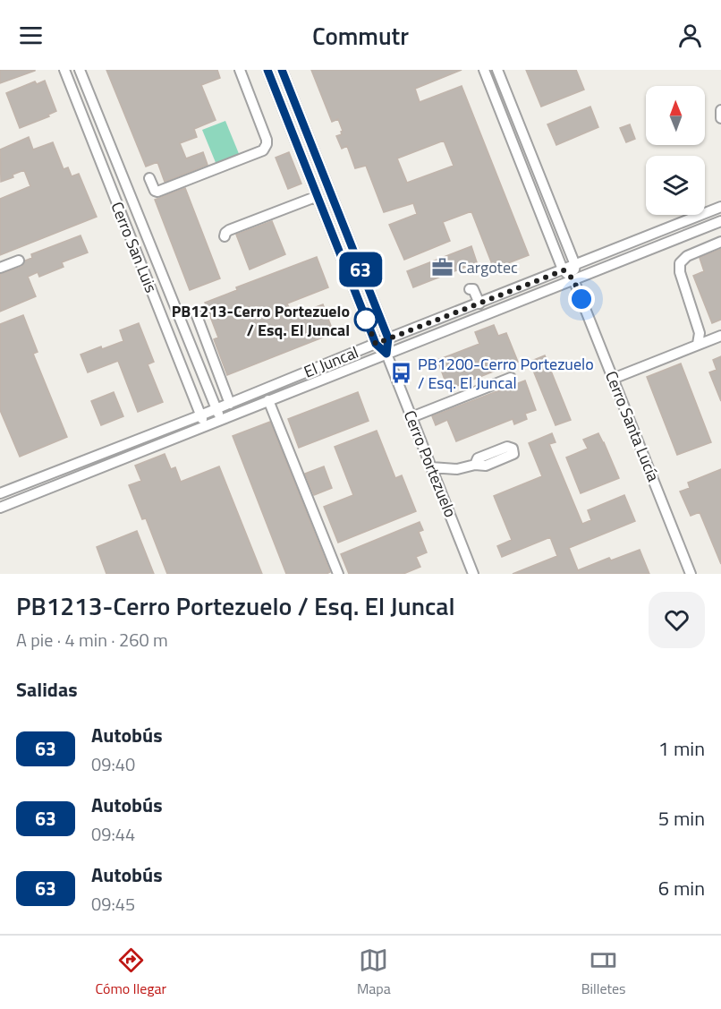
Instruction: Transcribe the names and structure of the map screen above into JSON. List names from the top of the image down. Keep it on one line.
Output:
{"streets":{"street":["Cerro San Luis","El Juncal","Cerro Santa Lucía","Cerro Portezuelo"]},"crossings":[["Cerro San Luis","El Juncal"],["El Juncal","Cerro Santa Lucía"],["El Juncal","Cerro Portezuelo"]],"places":{"office":["Cargotec"],"other":["PB1213-Cerro Portezuelo / Esq. El Juncal"],"bus stop":["PB1200-Cerro Portezuelo / Esq. El Juncal"]},"lines":["bus line 63"],"north":"top","page":{"header":"Commutr","on_map":"63","heading":[["PB1213-Cerro Portezuelo / Esq. El Juncal","A pie · 4 min · 260 m"],"Salidas"],"list":[{"mark":"63","name":"Autobús","note":"09:40","value":"1 min"},{"mark":"63","name":"Autobús","note":"09:44","value":"5 min"},{"mark":"63","name":"Autobús","note":"09:45","value":"6 min"}],"tabs":["Cómo llegar","Mapa","Billetes"]}}
